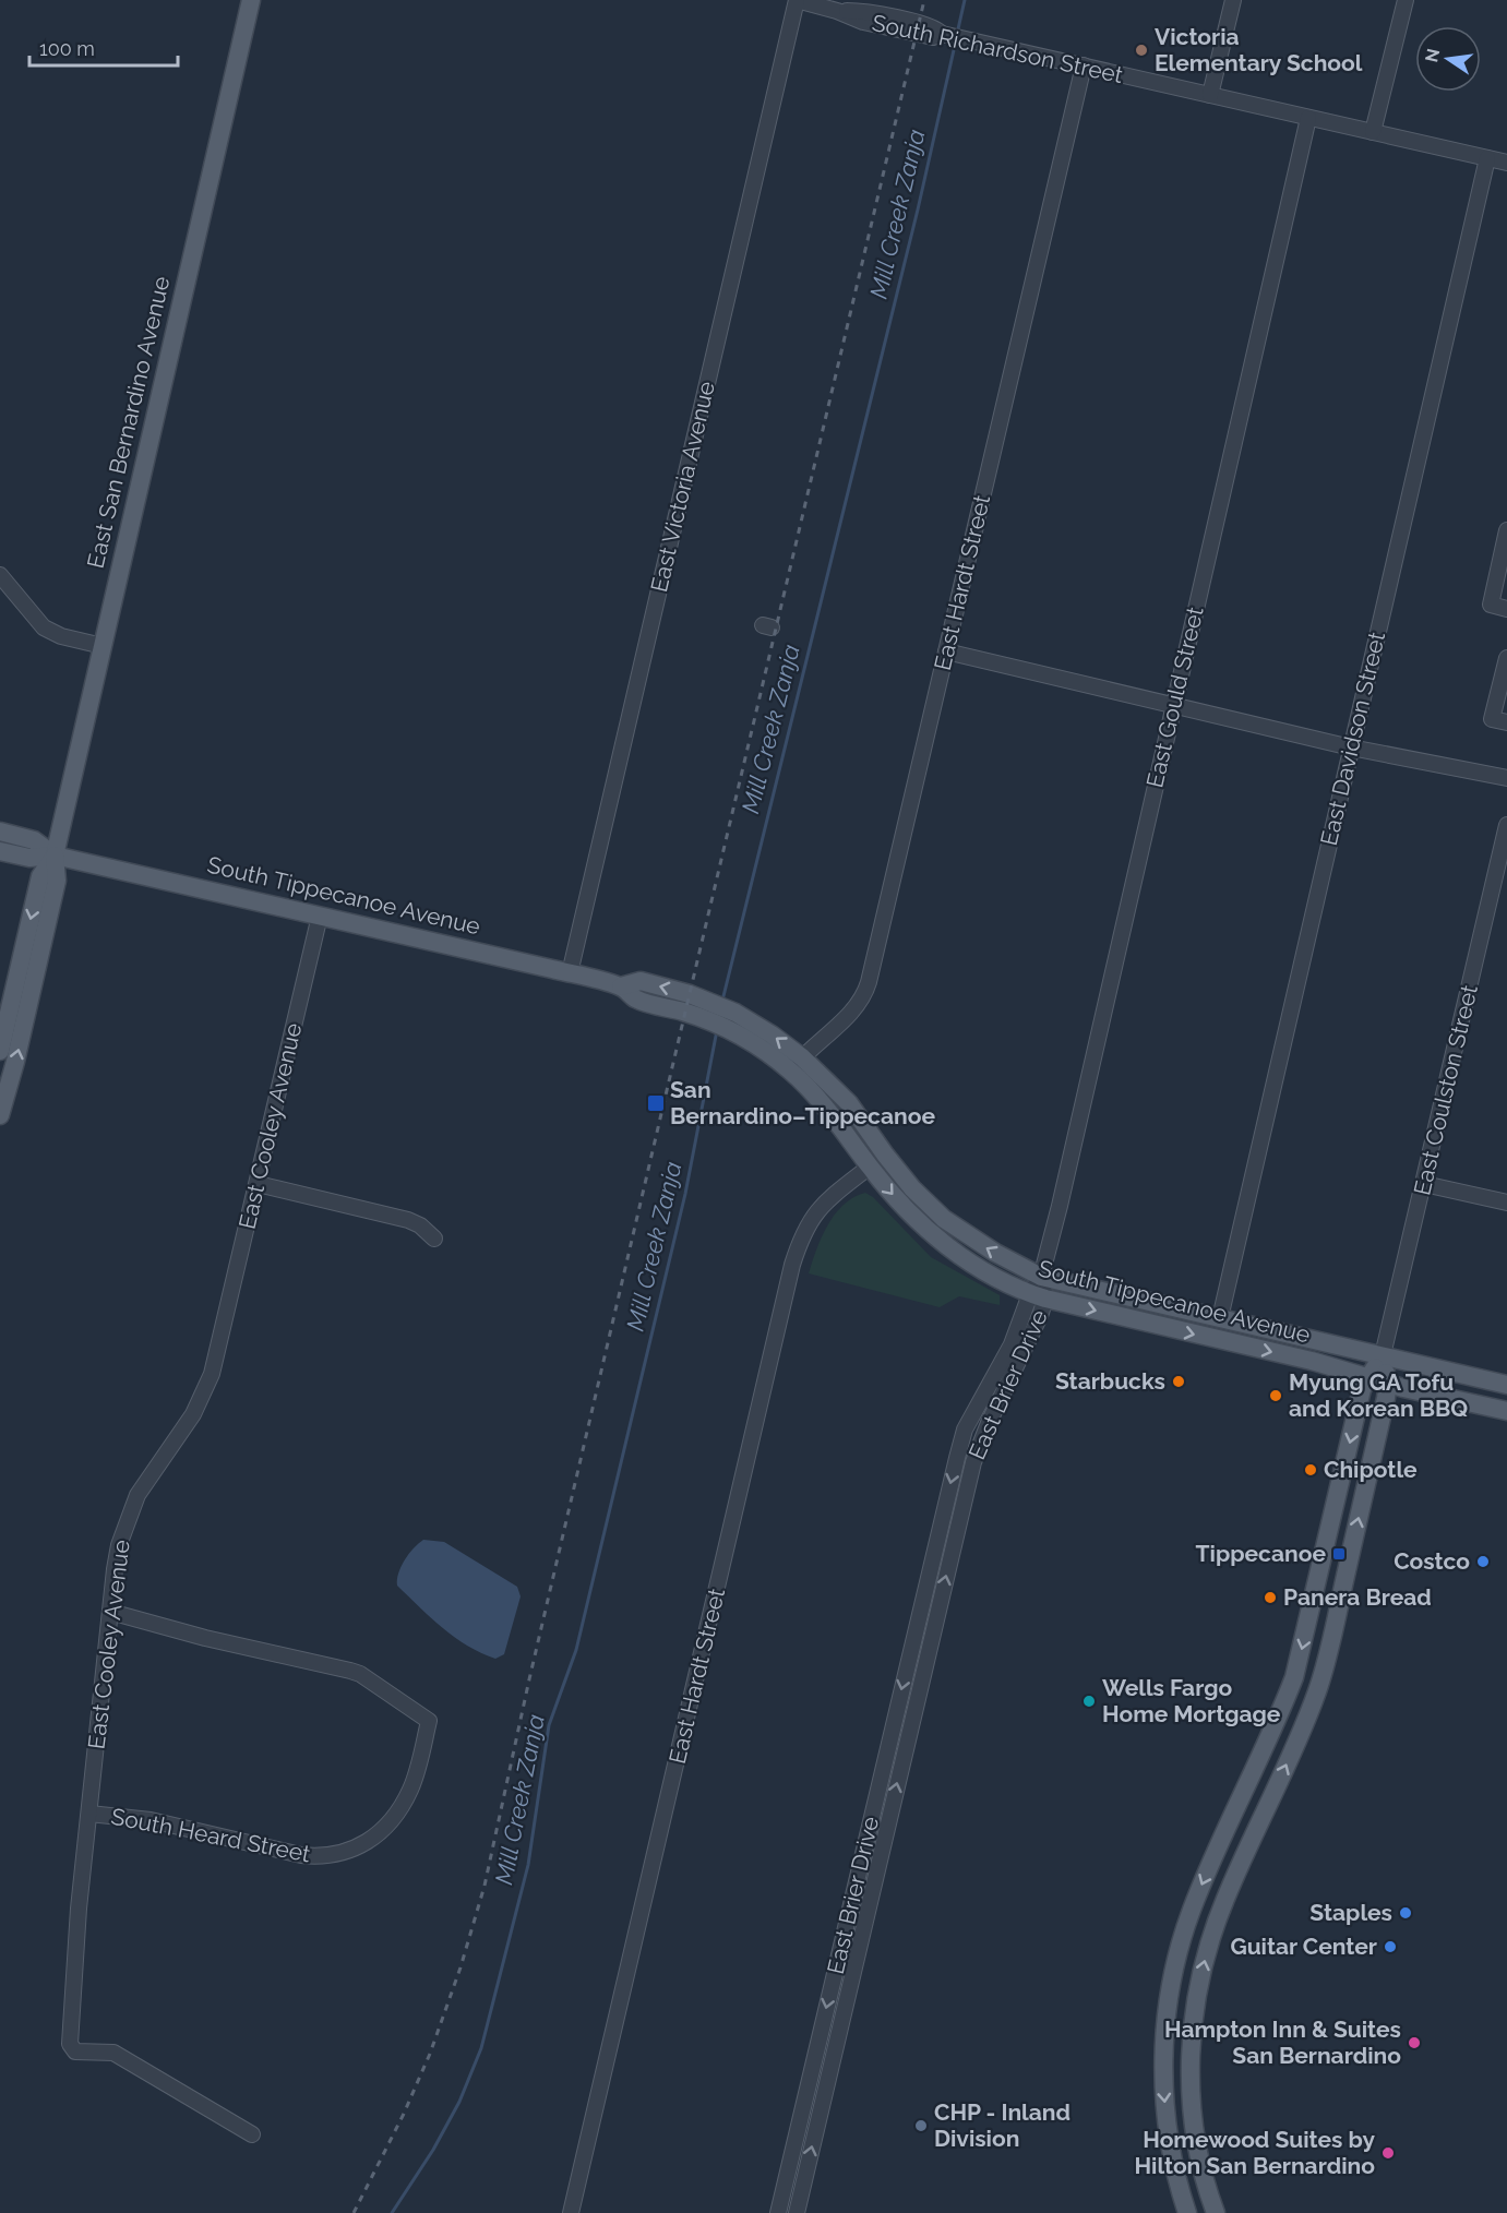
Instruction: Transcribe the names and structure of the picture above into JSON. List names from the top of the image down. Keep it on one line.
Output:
{"streets":{"main road":["East San Bernardino Avenue","South Tippecanoe Avenue"],"street":["South Richardson Street","East Victoria Avenue","East Hardt Street","East Gould Street","East Davidson Street","East Coulston Street","East Cooley Avenue","East Brier Drive","South Heard Street"]},"crossings":[["South Richardson Street","East Victoria Avenue"],["South Richardson Street","East Hardt Street"],["South Richardson Street","East Gould Street"],["South Richardson Street","East Davidson Street"],["East San Bernardino Avenue","South Tippecanoe Avenue"],["East Victoria Avenue","South Tippecanoe Avenue"],["East Hardt Street","South Tippecanoe Avenue"],["East Gould Street","South Tippecanoe Avenue"],["East Gould Street","East Brier Drive"],["East Davidson Street","South Tippecanoe Avenue"],["South Tippecanoe Avenue","East Coulston Street"],["South Tippecanoe Avenue","East Cooley Avenue"],["South Tippecanoe Avenue","East Brier Drive"],["East Cooley Avenue","South Heard Street"]],"water":["Mill Creek Zanja"],"places":{"other":["Victoria Elementary School","Starbucks","Myung GA Tofu and Korean BBQ","Chipotle","Costco","Panera Bread","Wells Fargo Home Mortgage","Staples","Guitar Center","Hampton Inn & Suites San Bernardino","CHP - Inland Division","Homewood Suites by Hilton San Bernardino"],"transit":["San Bernardino–Tippecanoe","Tippecanoe"]},"scale_bar":"100 m","north":"left"}
